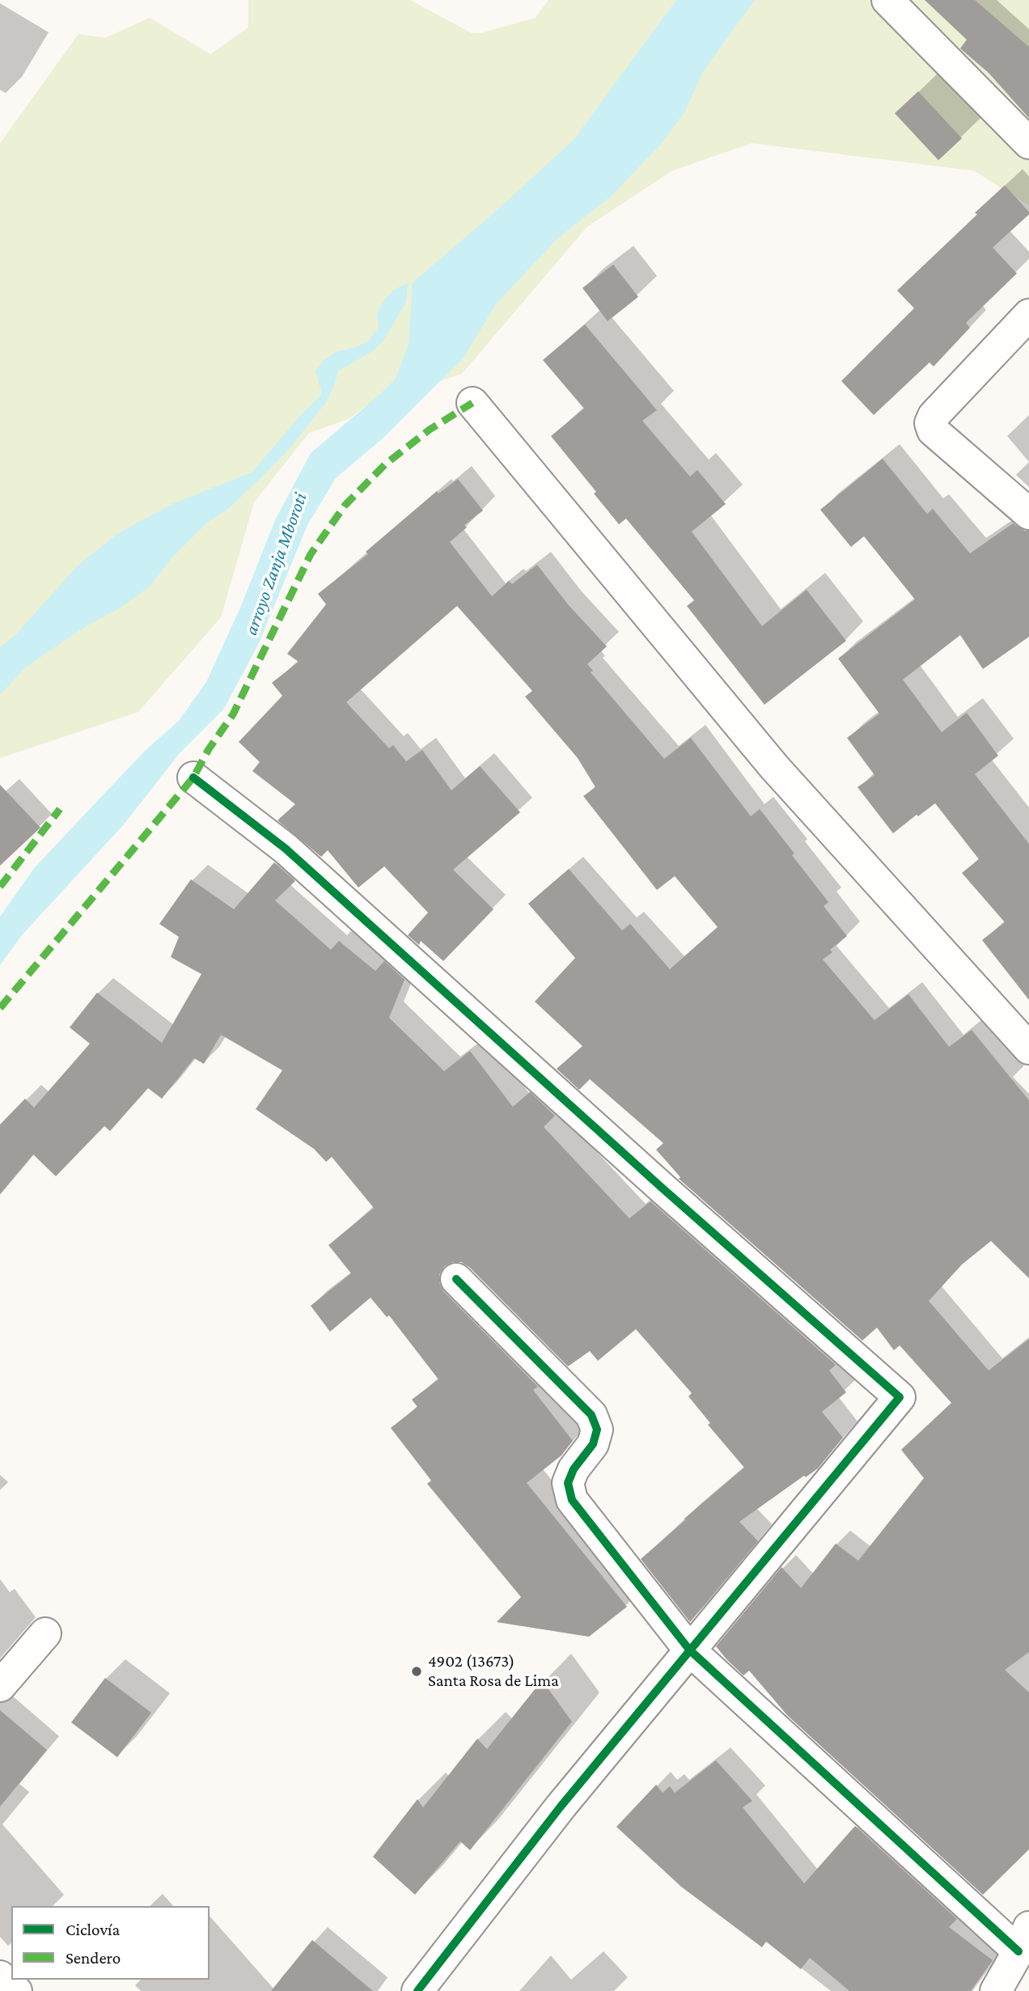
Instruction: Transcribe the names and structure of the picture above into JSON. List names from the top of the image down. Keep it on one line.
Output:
{"water":["arroyo Zanja Mboroti"],"places":["4902 (13673) Santa Rosa de Lima"],"legend":["Ciclovía","Sendero"]}
